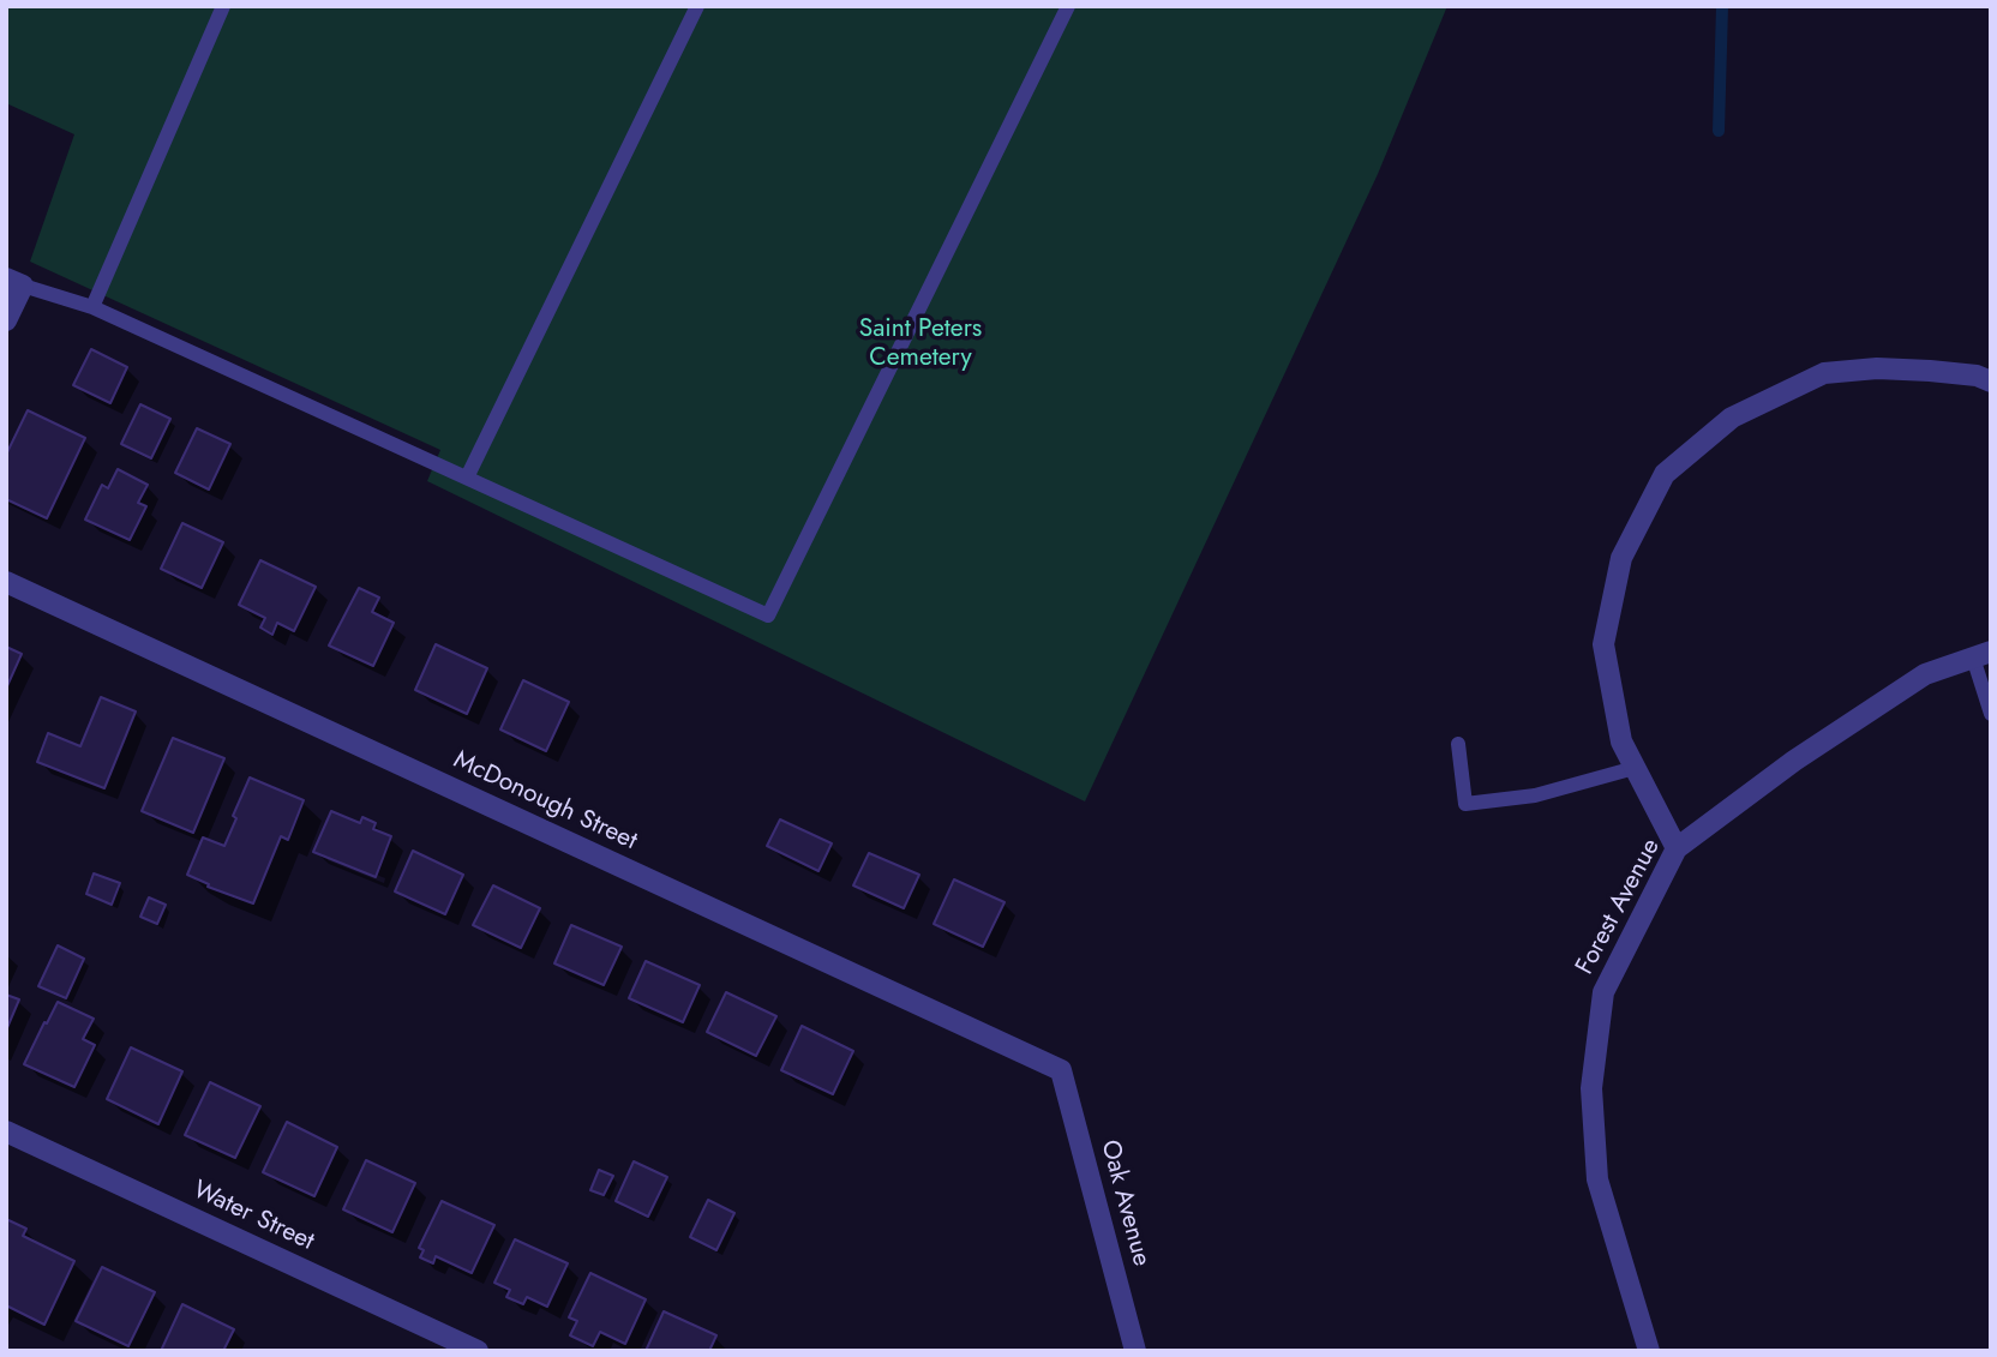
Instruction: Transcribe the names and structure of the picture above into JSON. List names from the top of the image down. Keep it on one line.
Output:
{"streets":{"street":["McDonough Street","Forest Avenue","Oak Avenue","Water Street"]},"crossings":[["McDonough Street","Oak Avenue"]],"parks":["Saint Peters Cemetery"]}
